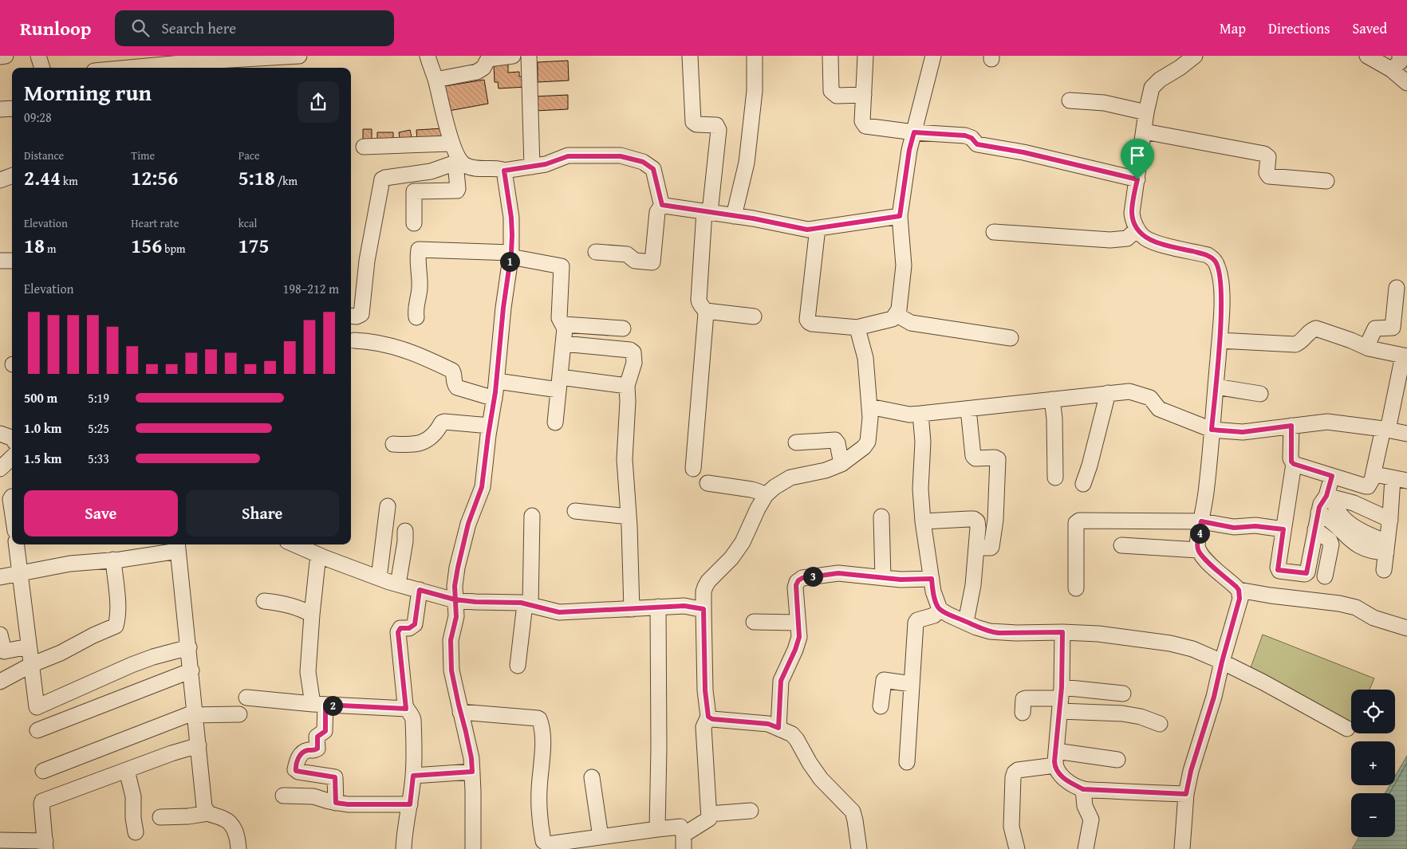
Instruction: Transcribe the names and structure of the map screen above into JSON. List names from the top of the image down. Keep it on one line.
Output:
{"page":{"header":"Runloop","search":"Search here","nav":["Map","Directions","Saved"],"heading":["Morning run","09:28"],"stats":[["Distance","2.44 km"],["Time","12:56"],["Pace","5:18 /km"],["Elevation","18 m"],["Heart rate","156 bpm"],["kcal","175"]],"pins":["1","4","3","2"],"chart":["Elevation","198–212 m"],"list":[{"name":"500 m","note":"5:19"},{"name":"1.0 km","note":"5:25"},{"name":"1.5 km","note":"5:33"}],"buttons":["Save","Share"],"map_buttons":["+","−"]}}
